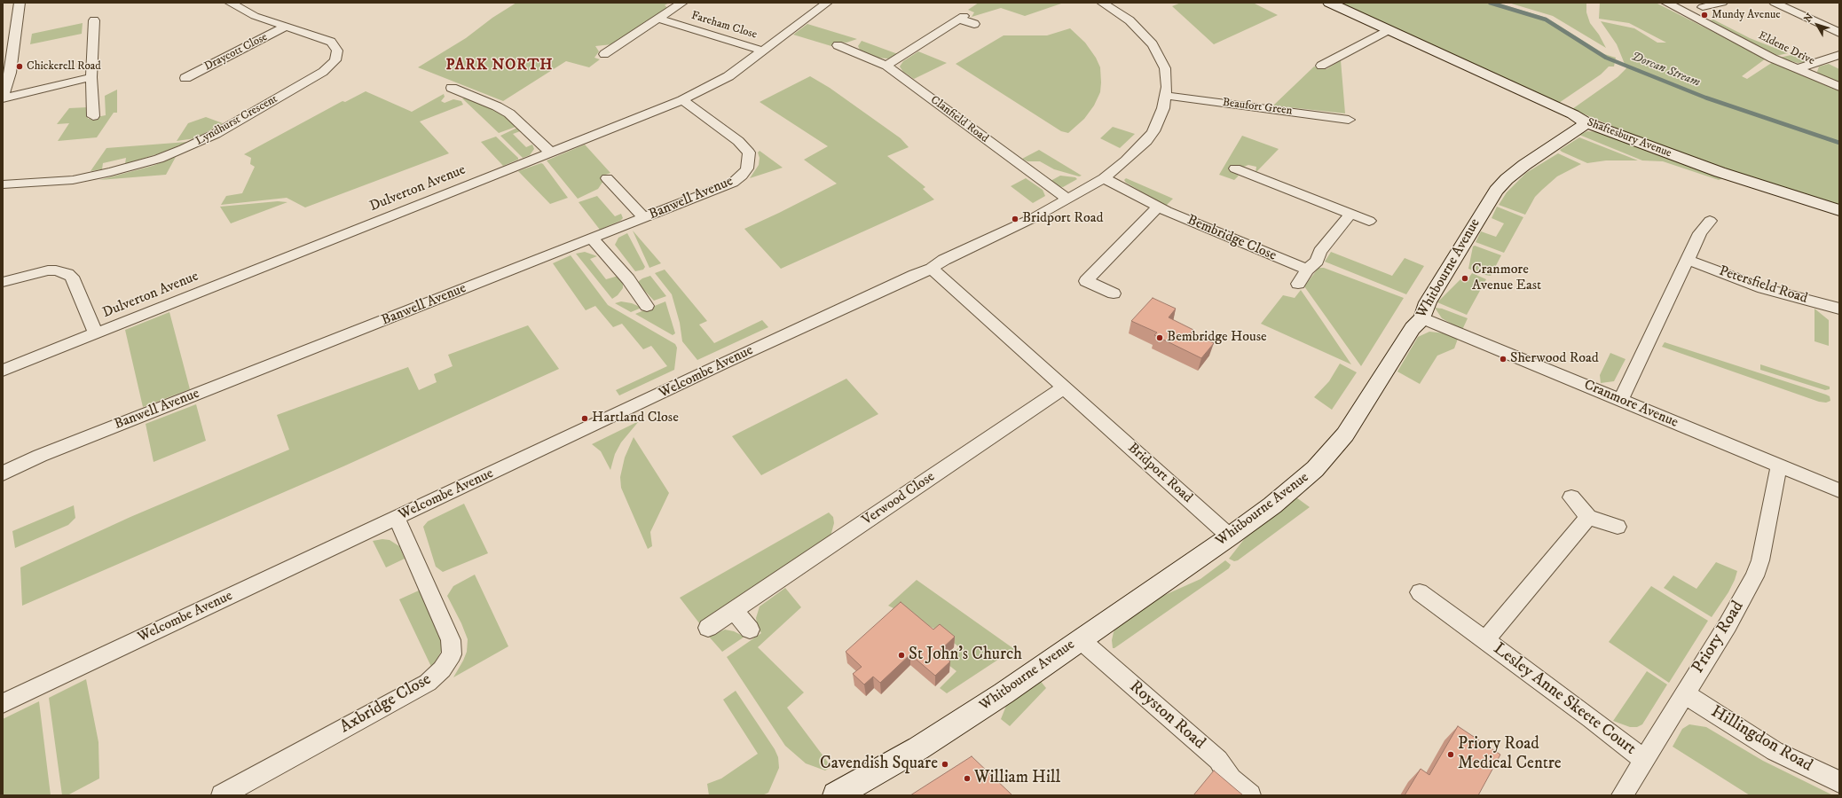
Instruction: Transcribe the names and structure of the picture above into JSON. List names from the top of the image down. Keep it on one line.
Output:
{"streets":{"street":["Fareham Close","Eldene Drive","Draycott Close","Beaufort Green","Clanfield Road","Lyndhurst Crescent","Shaftesbury Avenue","Dulverton Avenue","Banwell Avenue","Bembridge Close","Whitbourne Avenue","Petersfield Road","Welcombe Avenue","Cranmore Avenue","Bridport Road","Verwood Close","Priory Road","Lesley Anne Skeete Court","Axbridge Close","Royston Road","Hillingdon Road"]},"crossings":[["Fareham Close","Dulverton Avenue"],["Draycott Close","Lyndhurst Crescent"],["Beaufort Green","Welcombe Avenue"],["Clanfield Road","Welcombe Avenue"],["Shaftesbury Avenue","Whitbourne Avenue"],["Dulverton Avenue","Banwell Avenue"],["Bembridge Close","Welcombe Avenue"],["Whitbourne Avenue","Cranmore Avenue"],["Whitbourne Avenue","Bridport Road"],["Whitbourne Avenue","Royston Road"],["Welcombe Avenue","Bridport Road"],["Welcombe Avenue","Axbridge Close"],["Cranmore Avenue","Priory Road"],["Bridport Road","Verwood Close"],["Priory Road","Lesley Anne Skeete Court"],["Priory Road","Hillingdon Road"]],"districts":["PARK NORTH"],"water":["Dorcan Stream"],"places":["Mundy Avenue","Chickerell Road","Bridport Road","Cranmore Avenue East","Bembridge House","Sherwood Road","Hartland Close","St John's Church","Priory Road Medical Centre","Cavendish Square","William Hill"],"north":"top left"}
